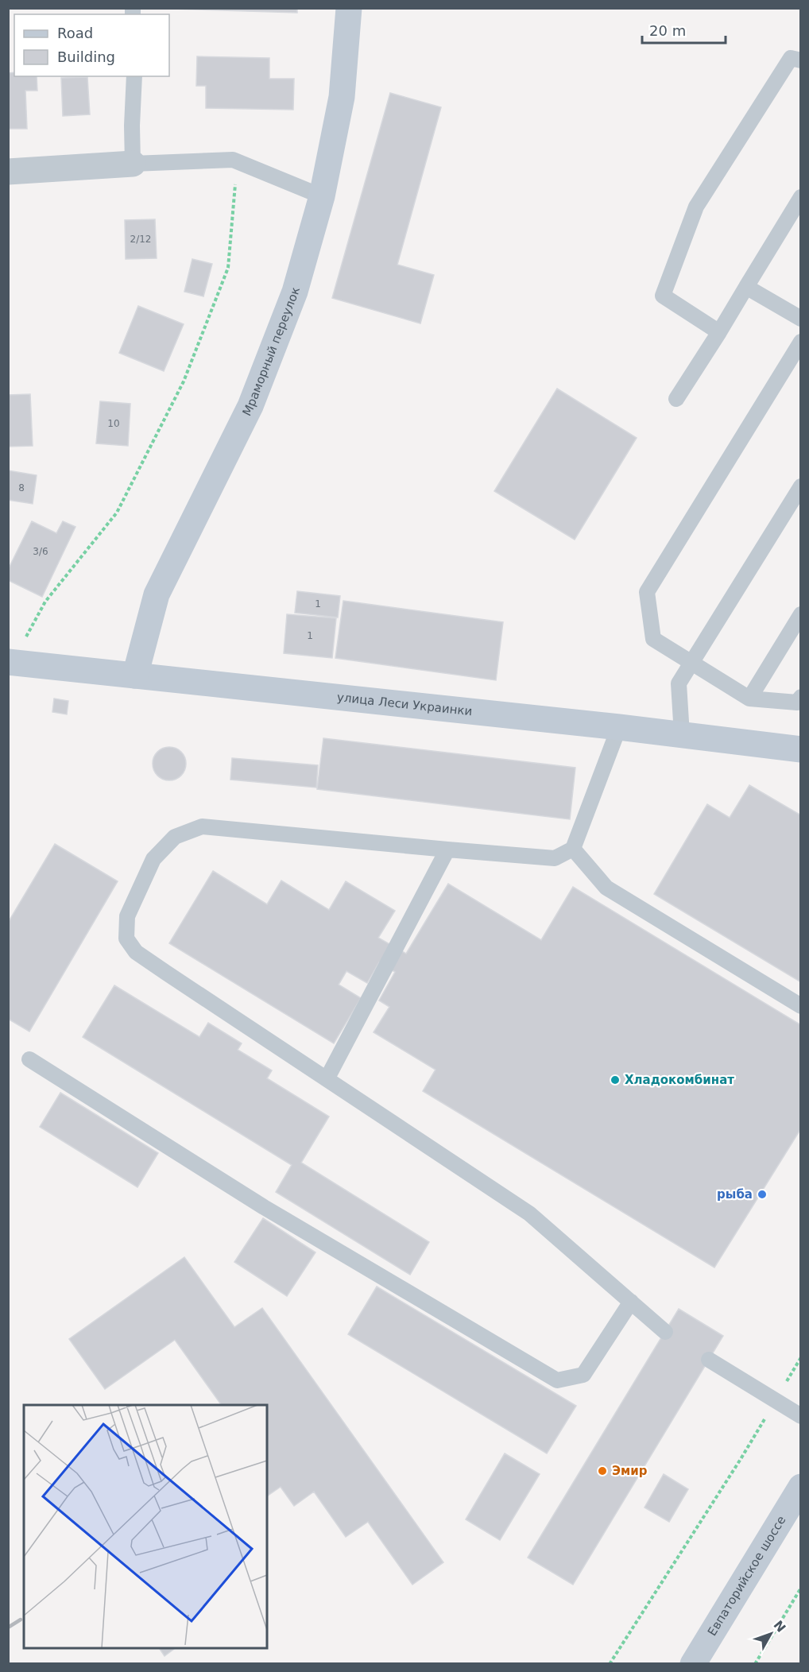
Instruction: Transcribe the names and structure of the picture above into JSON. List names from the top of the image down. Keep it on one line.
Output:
{"streets":{"main road":["Мраморный переулок","улица Леси Украинки","Евпаторийское шоссе"]},"crossings":[["Мраморный переулок","улица Леси Украинки"]],"places":["Хладокомбинат","рыба","Эмир"],"house_numbers":["2/12","10","8","3/6","1","1"],"legend":["Road","Building"],"scale_bar":"20 m","north":"top right"}
